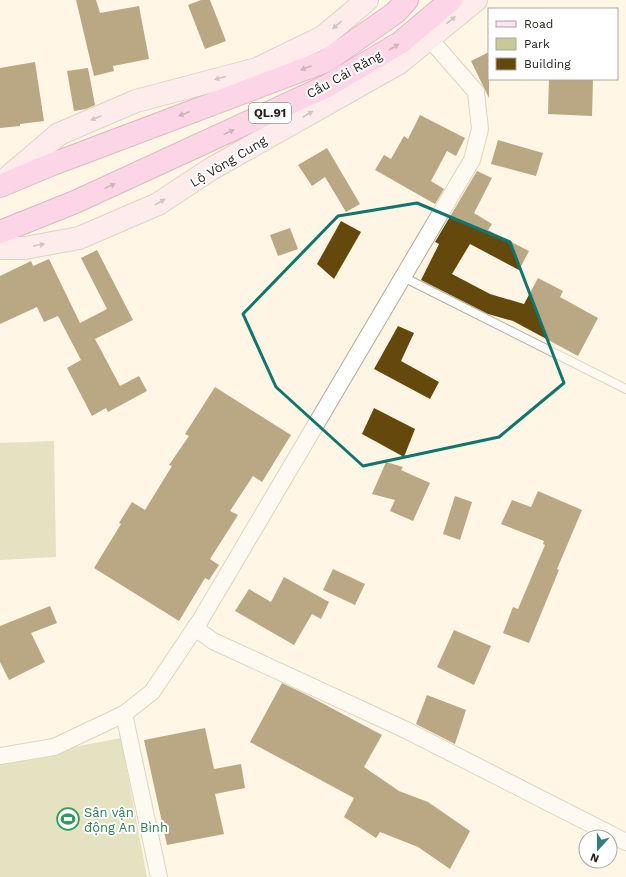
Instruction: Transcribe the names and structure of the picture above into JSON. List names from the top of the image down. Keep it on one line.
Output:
{"streets":{"highway":["Cầu Cái Răng","QL.91"],"main road":["Lộ Vòng Cung"]},"places":{"sports":["Sân vận động An Bình"]},"legend":["Road","Park","Building"],"north":"bottom"}
